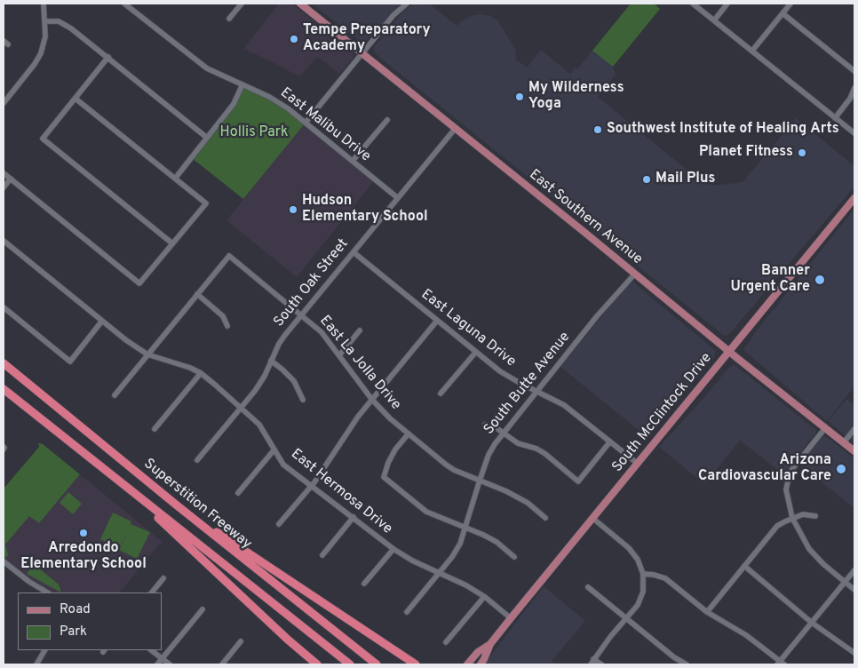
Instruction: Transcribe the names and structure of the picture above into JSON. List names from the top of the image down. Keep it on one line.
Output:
{"streets":{"highway":["Superstition Freeway"],"main road":["East Southern Avenue","South McClintock Drive"],"street":["East Malibu Drive","South Oak Street","East Laguna Drive","East La Jolla Drive","South Butte Avenue","East Hermosa Drive"]},"crossings":[["East Malibu Drive","South Oak Street"],["East Southern Avenue","South Oak Street"],["East Southern Avenue","South Butte Avenue"],["East Southern Avenue","South McClintock Drive"],["South Oak Street","East Laguna Drive"],["South Oak Street","East La Jolla Drive"],["South Oak Street","East Hermosa Drive"],["East Laguna Drive","South Butte Avenue"],["East Laguna Drive","South McClintock Drive"],["East La Jolla Drive","South Butte Avenue"],["South Butte Avenue","East Hermosa Drive"],["South McClintock Drive","East Hermosa Drive"]],"parks":["Hollis Park"],"places":["Tempe Preparatory Academy","My Wilderness Yoga","Southwest Institute of Healing Arts","Planet Fitness","Mail Plus","Hudson Elementary School","Banner Urgent Care","Arizona Cardiovascular Care","Arredondo Elementary School"],"legend":["Road","Park"]}
